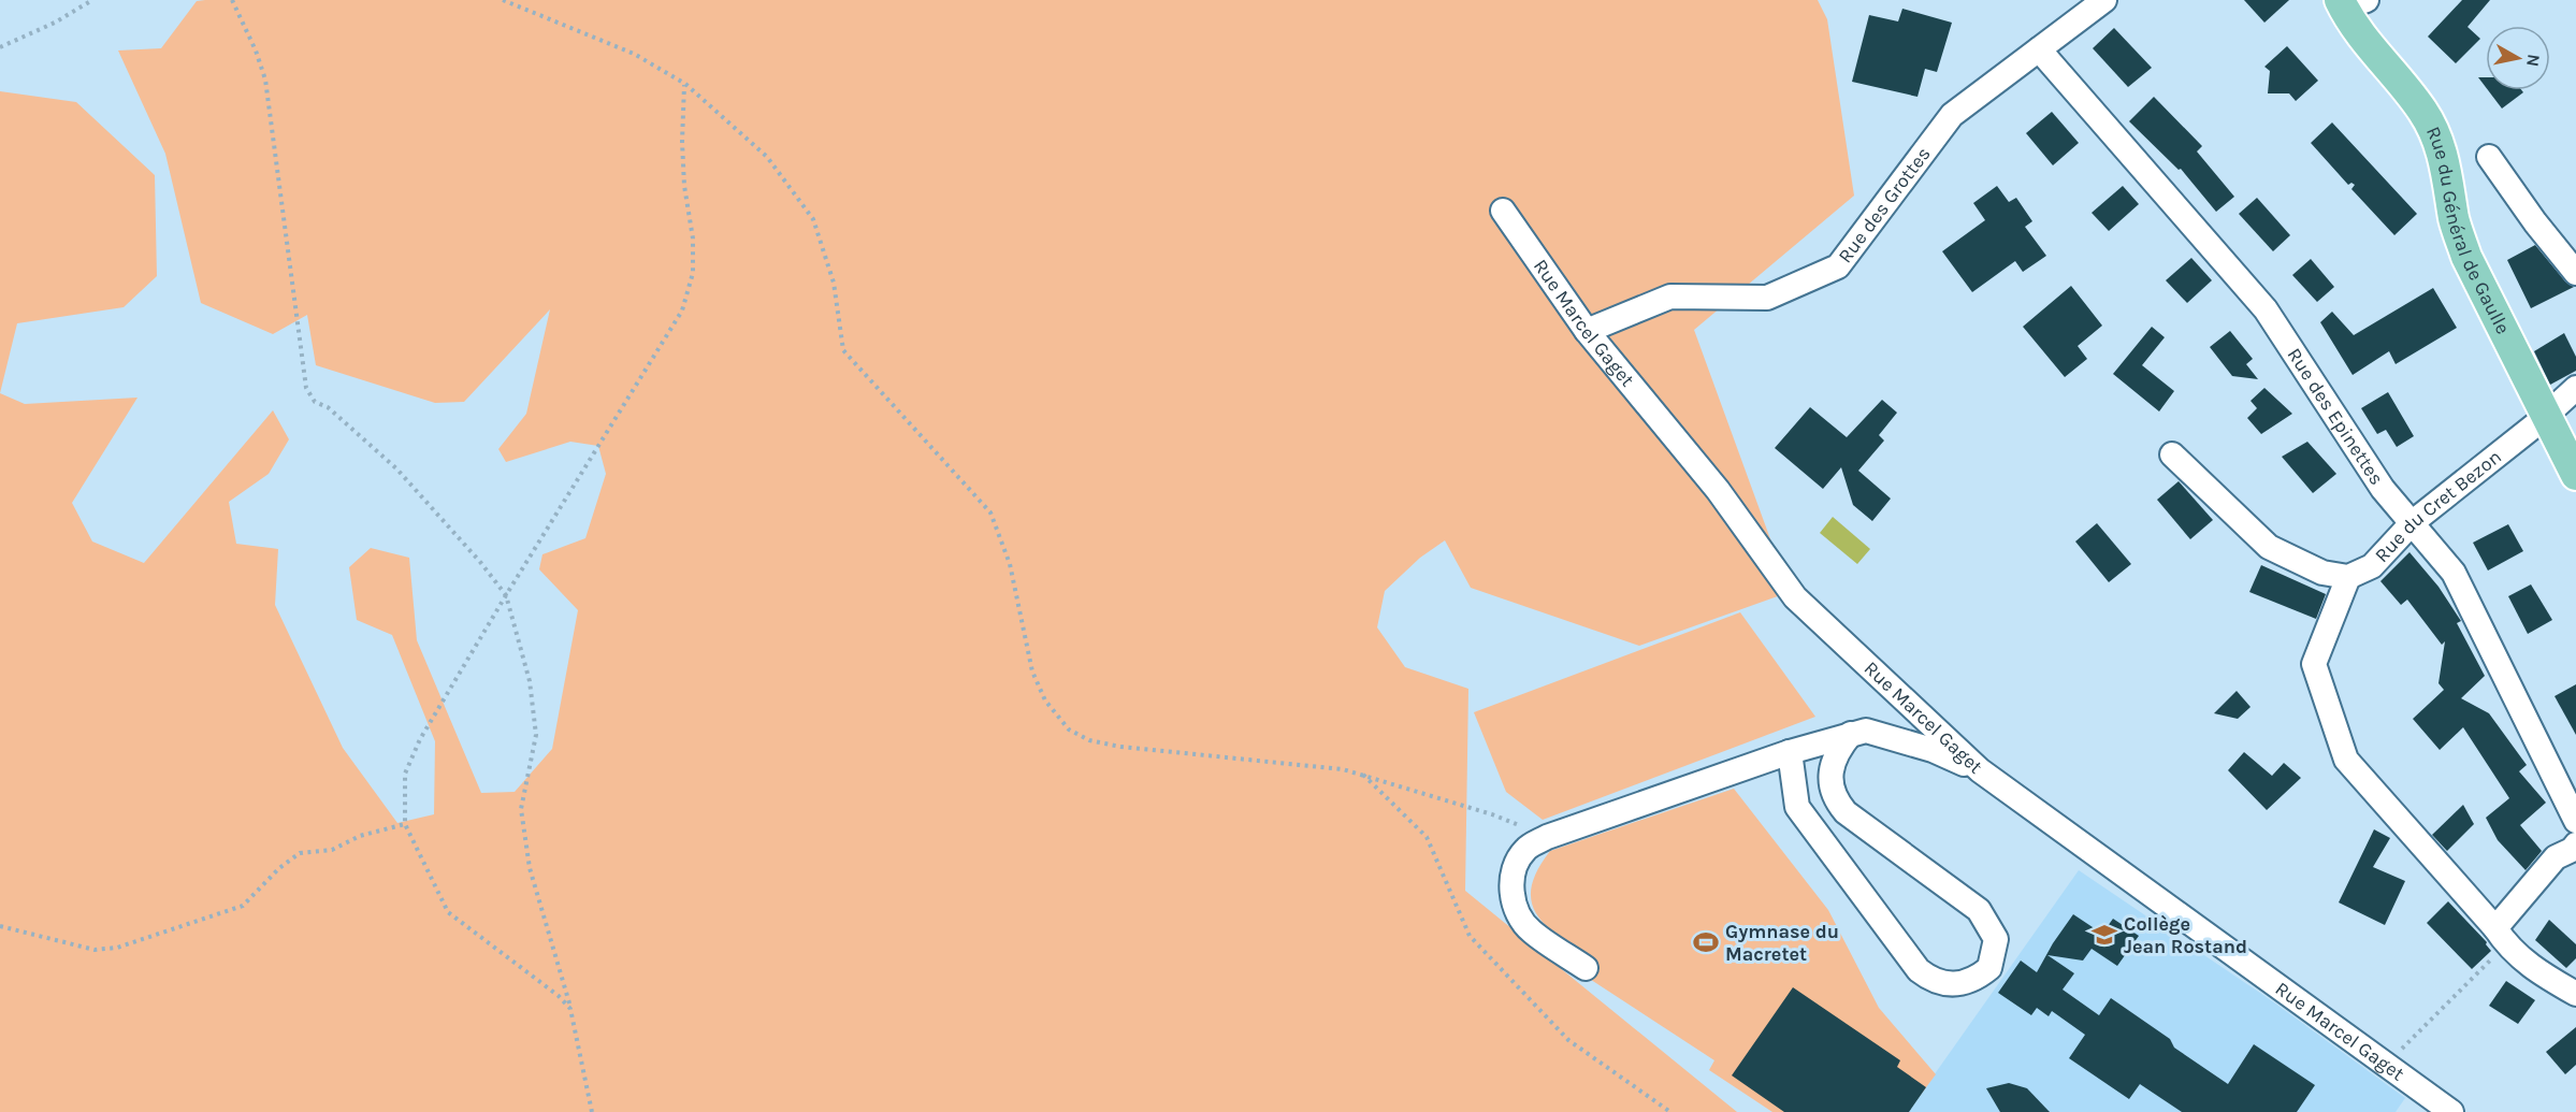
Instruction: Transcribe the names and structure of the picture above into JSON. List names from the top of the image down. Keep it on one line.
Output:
{"streets":{"main road":["Rue du Général de Gaulle"],"street":["Rue des Grottes","Rue Marcel Gaget","Rue des Epinettes","Rue du Cret Bezon"]},"crossings":[["Rue des Grottes","Rue Marcel Gaget"],["Rue des Grottes","Rue des Epinettes"],["Rue du Général de Gaulle","Rue du Cret Bezon"],["Rue des Epinettes","Rue du Cret Bezon"]],"places":{"school or university":["Collège Jean Rostand"],"sports":["Gymnase du Macretet"]},"north":"right"}
